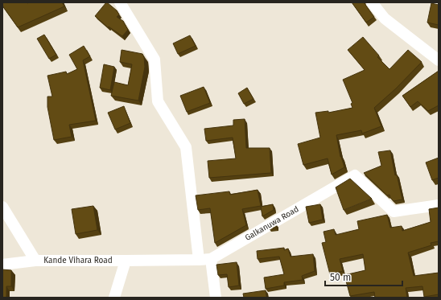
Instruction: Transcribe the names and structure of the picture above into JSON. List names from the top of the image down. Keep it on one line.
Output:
{"streets":{"street":["Galkanuwa Road","Kande Vihara Road"]},"crossings":[["Galkanuwa Road","Kande Vihara Road"]],"scale_bar":"50 m"}
